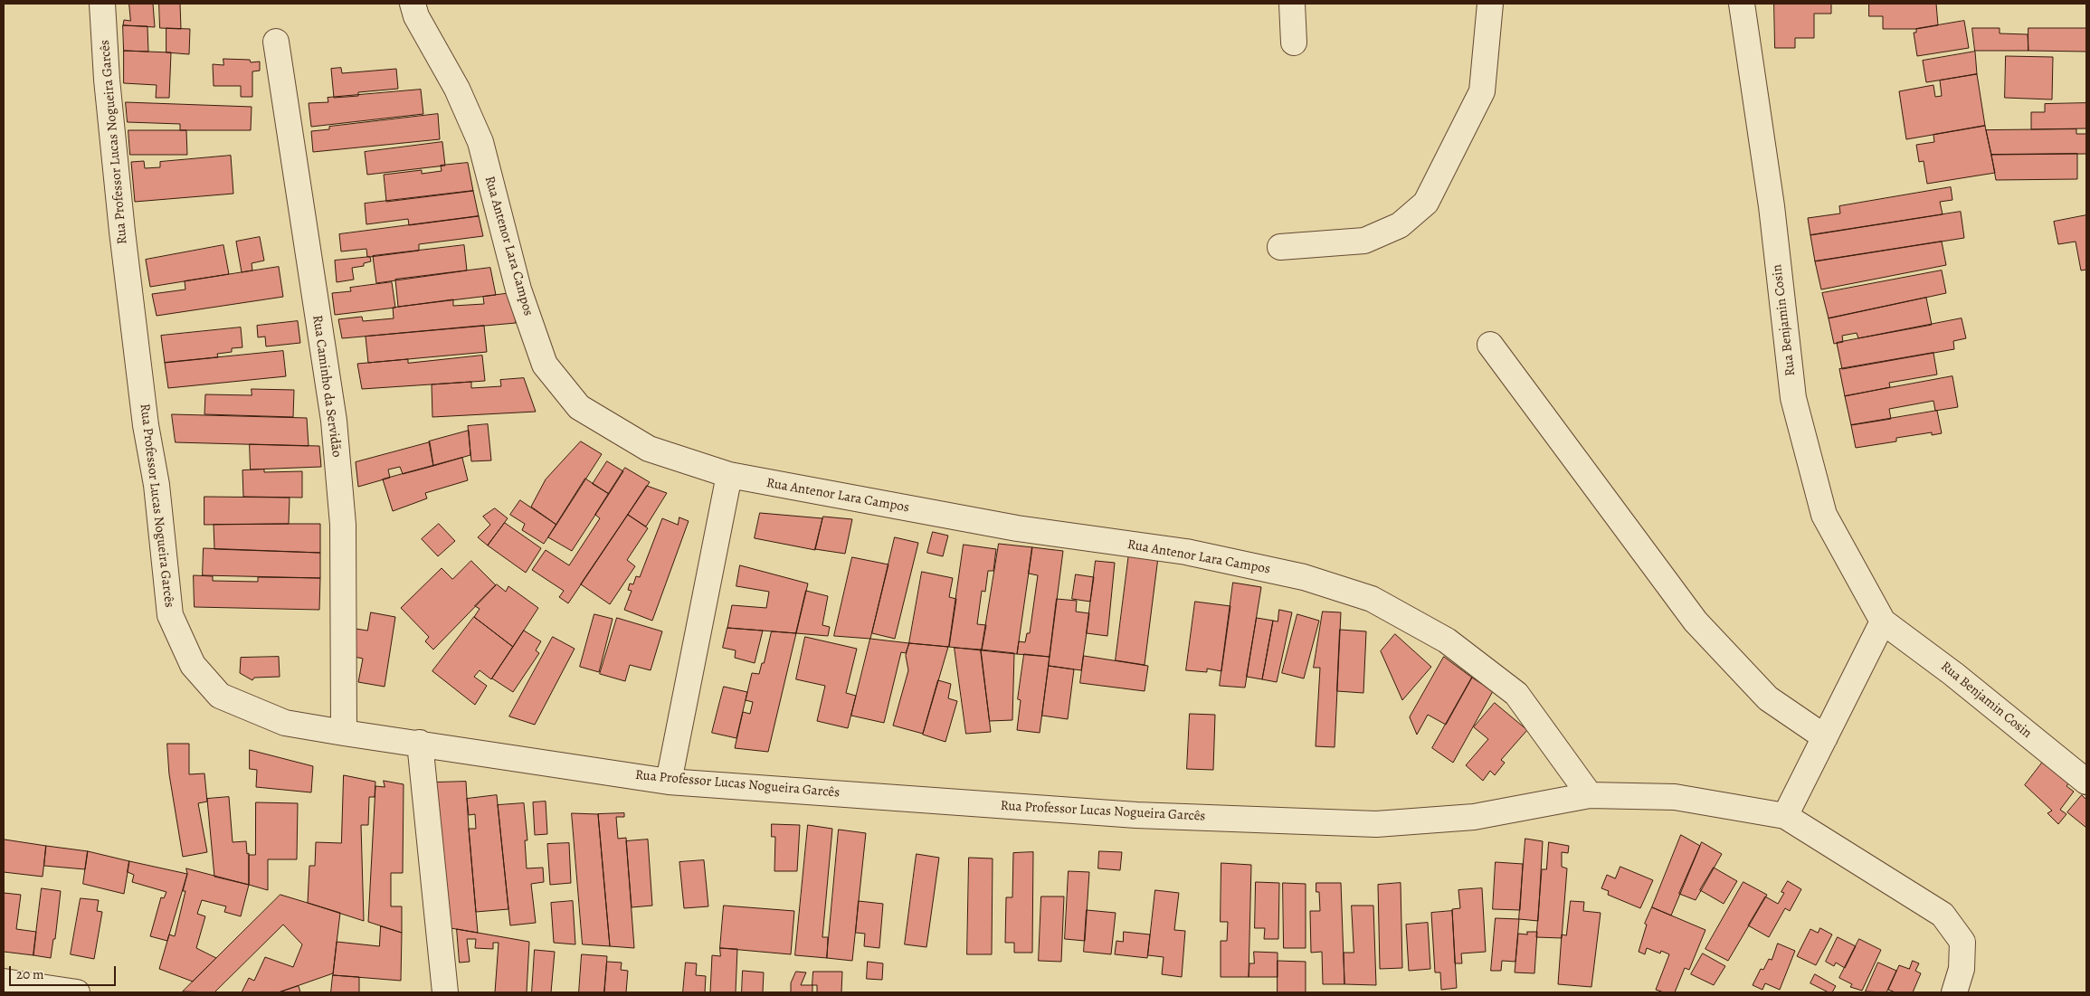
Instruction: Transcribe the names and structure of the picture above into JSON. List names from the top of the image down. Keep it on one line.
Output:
{"streets":{"street":["Rua Professor Lucas Nogueira Garcês","Rua Antenor Lara Campos","Rua Benjamin Cosin","Rua Caminho da Servidão"]},"crossings":[["Rua Professor Lucas Nogueira Garcês","Rua Antenor Lara Campos"],["Rua Professor Lucas Nogueira Garcês","Rua Caminho da Servidão"]],"scale_bar":"20 m"}
